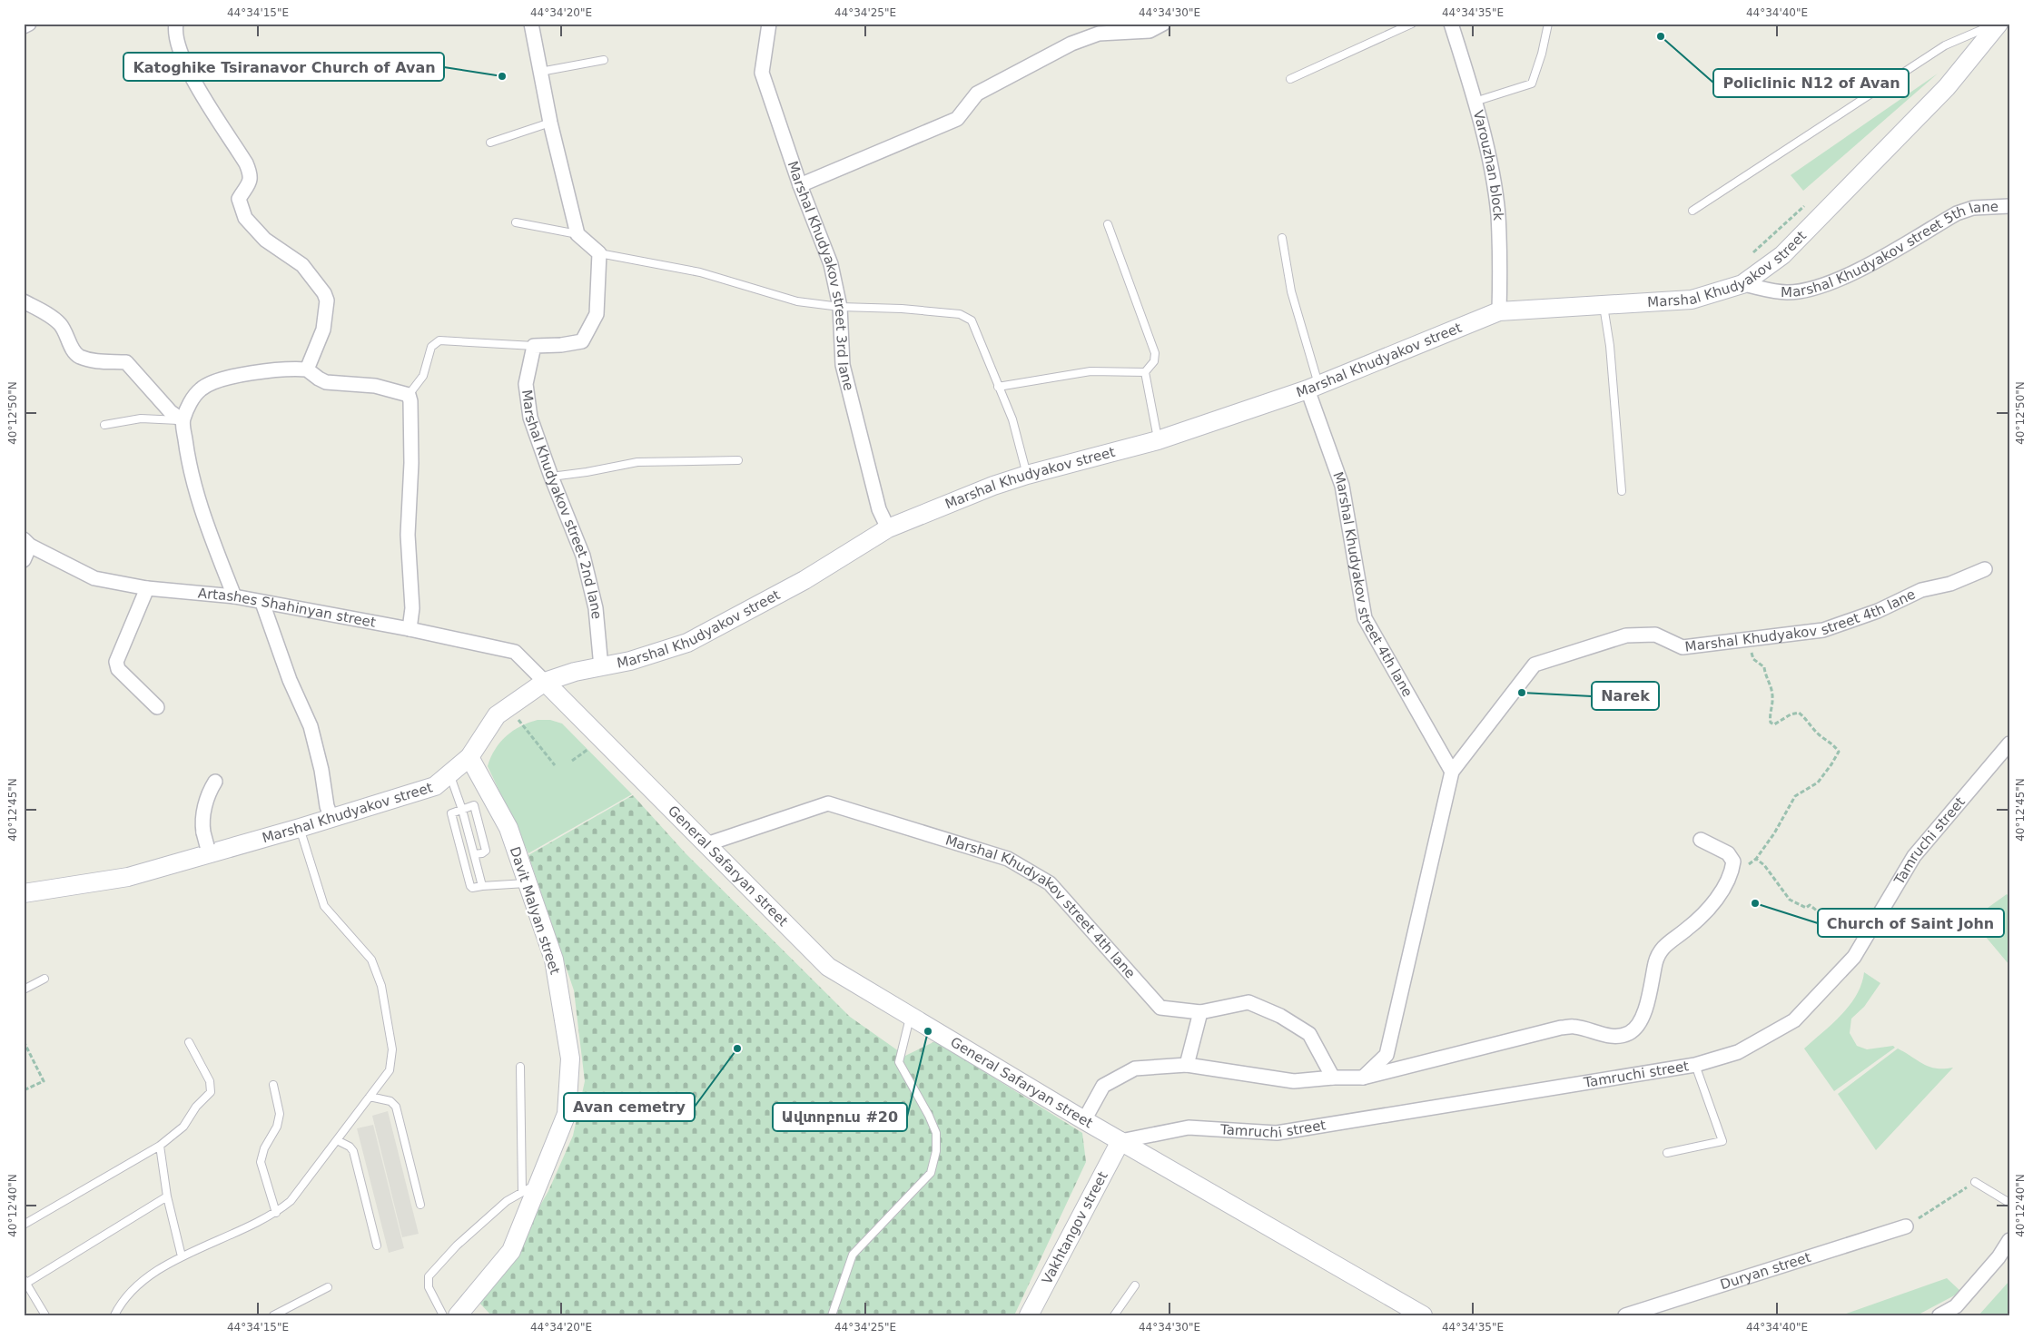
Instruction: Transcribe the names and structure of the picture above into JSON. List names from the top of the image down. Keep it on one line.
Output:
{"streets":{"street":["Varouzhan block","Marshal Khudyakov street 5th lane","Marshal Khudyakov street","Marshal Khudyakov street 3rd lane","Marshal Khudyakov street 2nd lane","Marshal Khudyakov street 4th lane","Artashes Shahinyan street","Tamruchi street","General Safaryan street","Davit Malyan street","Vakhtangov street","Duryan street"]},"crossings":[["Varouzhan block","Marshal Khudyakov street"],["Marshal Khudyakov street 5th lane","Marshal Khudyakov street"],["Marshal Khudyakov street","Marshal Khudyakov street 3rd lane"],["Marshal Khudyakov street","Marshal Khudyakov street 2nd lane"],["Marshal Khudyakov street","Marshal Khudyakov street 4th lane"],["Marshal Khudyakov street","Artashes Shahinyan street"],["Marshal Khudyakov street","General Safaryan street"],["Marshal Khudyakov street","Davit Malyan street"],["Marshal Khudyakov street 4th lane","General Safaryan street"],["Artashes Shahinyan street","General Safaryan street"],["Tamruchi street","General Safaryan street"],["Tamruchi street","Vakhtangov street"],["General Safaryan street","Vakhtangov street"]],"places":["Policlinic N12 of Avan","Katoghike Tsiranavor Church of Avan","Narek","Church of Saint John","Ավտոբուս #20","Avan cemetry"],"coordinates":["44°34'15\"E","44°34'20\"E","44°34'25\"E","44°34'30\"E","44°34'35\"E","44°34'40\"E","40°12'50\"N","40°12'45\"N","40°12'40\"N"]}
